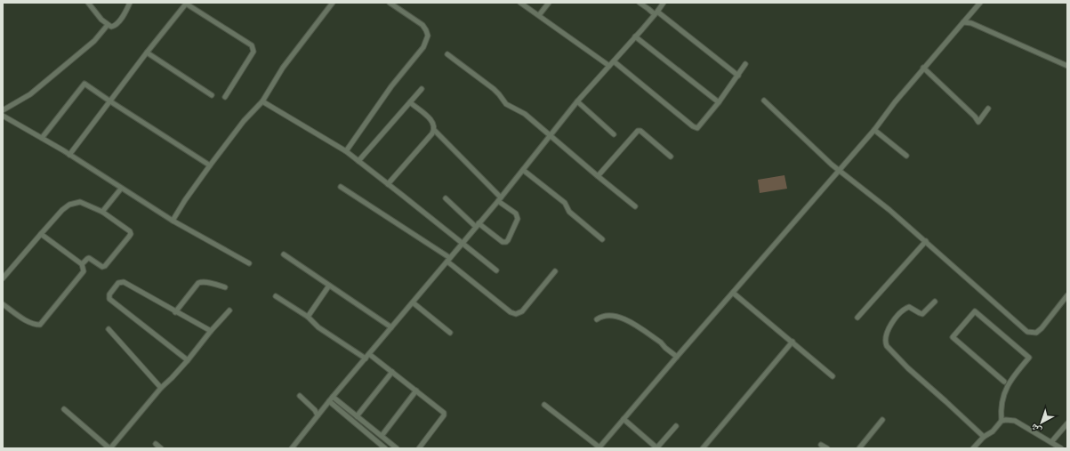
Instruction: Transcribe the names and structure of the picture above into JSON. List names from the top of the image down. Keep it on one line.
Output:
{"north":"bottom left"}
